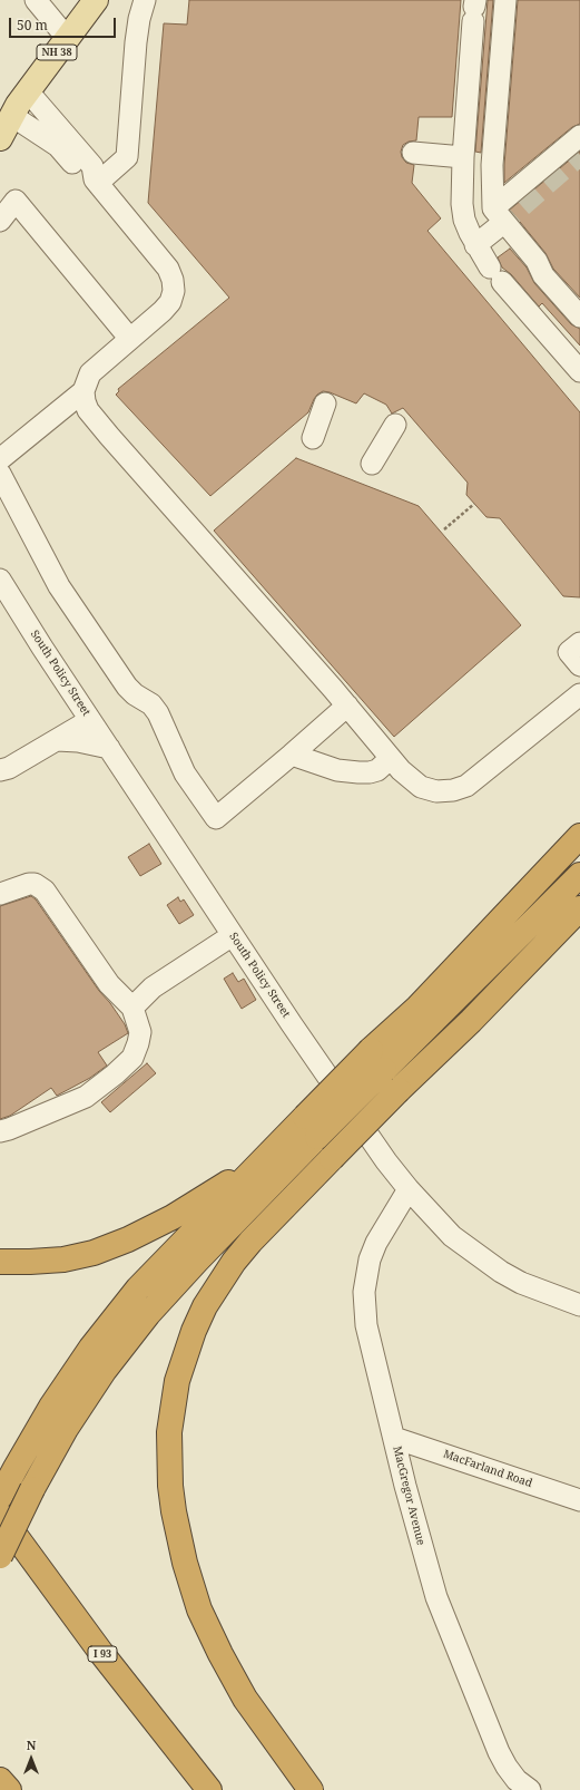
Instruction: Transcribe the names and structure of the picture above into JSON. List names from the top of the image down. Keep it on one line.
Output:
{"streets":{"highway":["I 93"],"main road":["NH 38"],"street":["South Policy Street","MacFarland Road","MacGregor Avenue"]},"crossings":[["South Policy Street","MacGregor Avenue"],["MacFarland Road","MacGregor Avenue"]],"scale_bar":"50 m","north":"top"}
